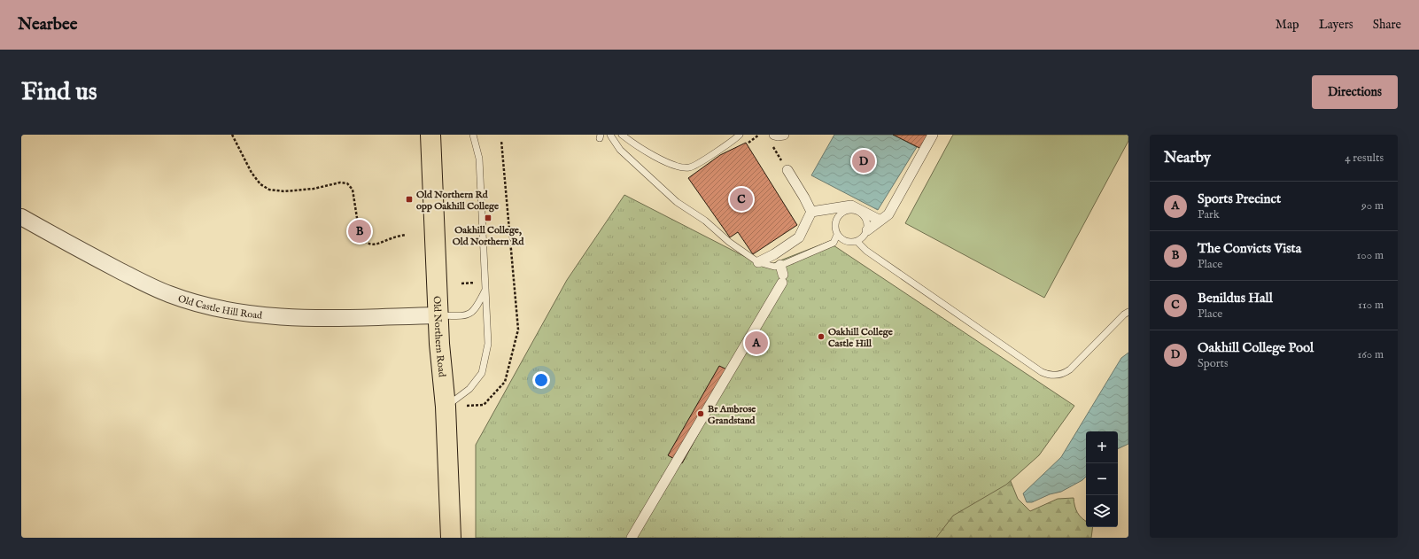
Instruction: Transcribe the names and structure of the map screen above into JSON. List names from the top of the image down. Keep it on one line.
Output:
{"streets":{"main road":["Old Northern Road"],"street":["Old Castle Hill Road"]},"crossings":[["Old Castle Hill Road","Old Northern Road"]],"places":{"transit":["Old Northern Rd opp Oakhill College","Oakhill College, Old Northern Rd"],"other":["Oakhill College Castle Hill","Br Ambrose Grandstand"]},"page":{"header":"Nearbee","nav":["Map","Layers","Share"],"buttons":"Directions","title":"Find us","heading":["Nearby","4 results"],"pins":["D","C","B","A"],"list":[{"mark":"A","name":"Sports Precinct","note":"Park","value":"90 m"},{"mark":"B","name":"The Convicts Vista","note":"Place","value":"100 m"},{"mark":"C","name":"Benildus Hall","note":"Place","value":"110 m"},{"mark":"D","name":"Oakhill College Pool","note":"Sports","value":"160 m"}],"map_buttons":["+","−"]}}
